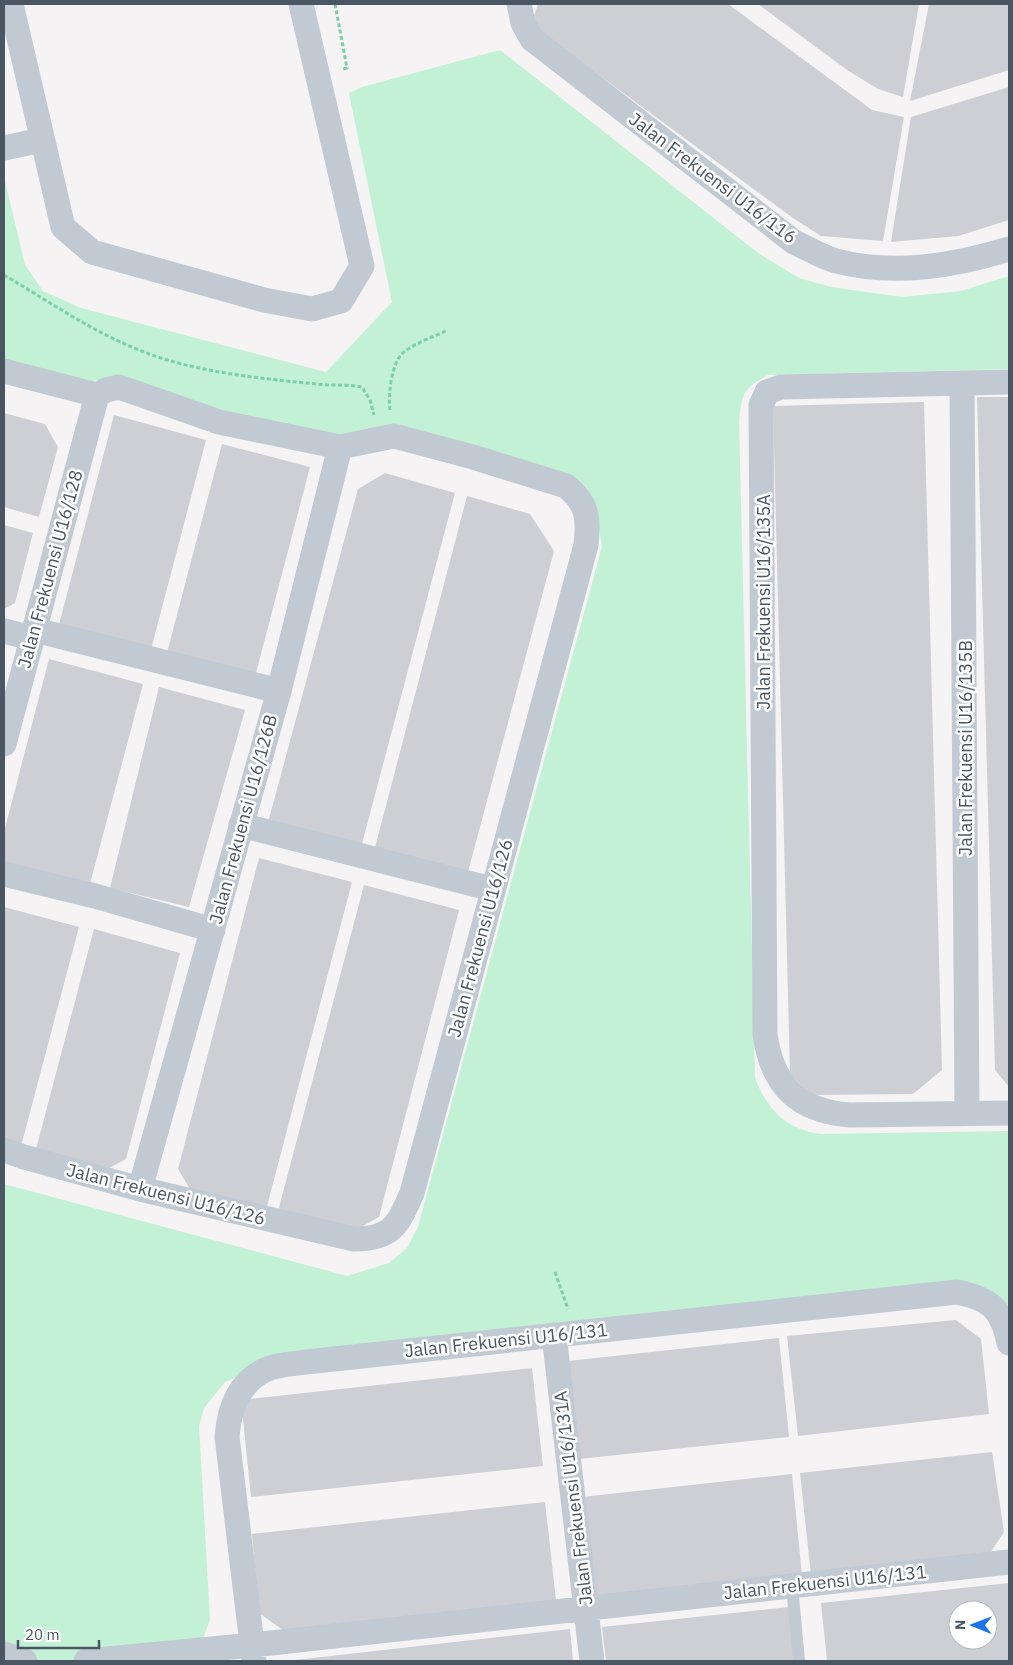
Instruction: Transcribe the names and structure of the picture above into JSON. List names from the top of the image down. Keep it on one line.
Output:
{"streets":{"street":["Jalan Frekuensi U16/116","Jalan Frekuensi U16/128","Jalan Frekuensi U16/135A","Jalan Frekuensi U16/135B","Jalan Frekuensi U16/126B","Jalan Frekuensi U16/126","Jalan Frekuensi U16/131","Jalan Frekuensi U16/131A"]},"crossings":[["Jalan Frekuensi U16/135A","Jalan Frekuensi U16/135B"],["Jalan Frekuensi U16/126B","Jalan Frekuensi U16/126"],["Jalan Frekuensi U16/131","Jalan Frekuensi U16/131A"]],"scale_bar":"20 m","north":"left"}
